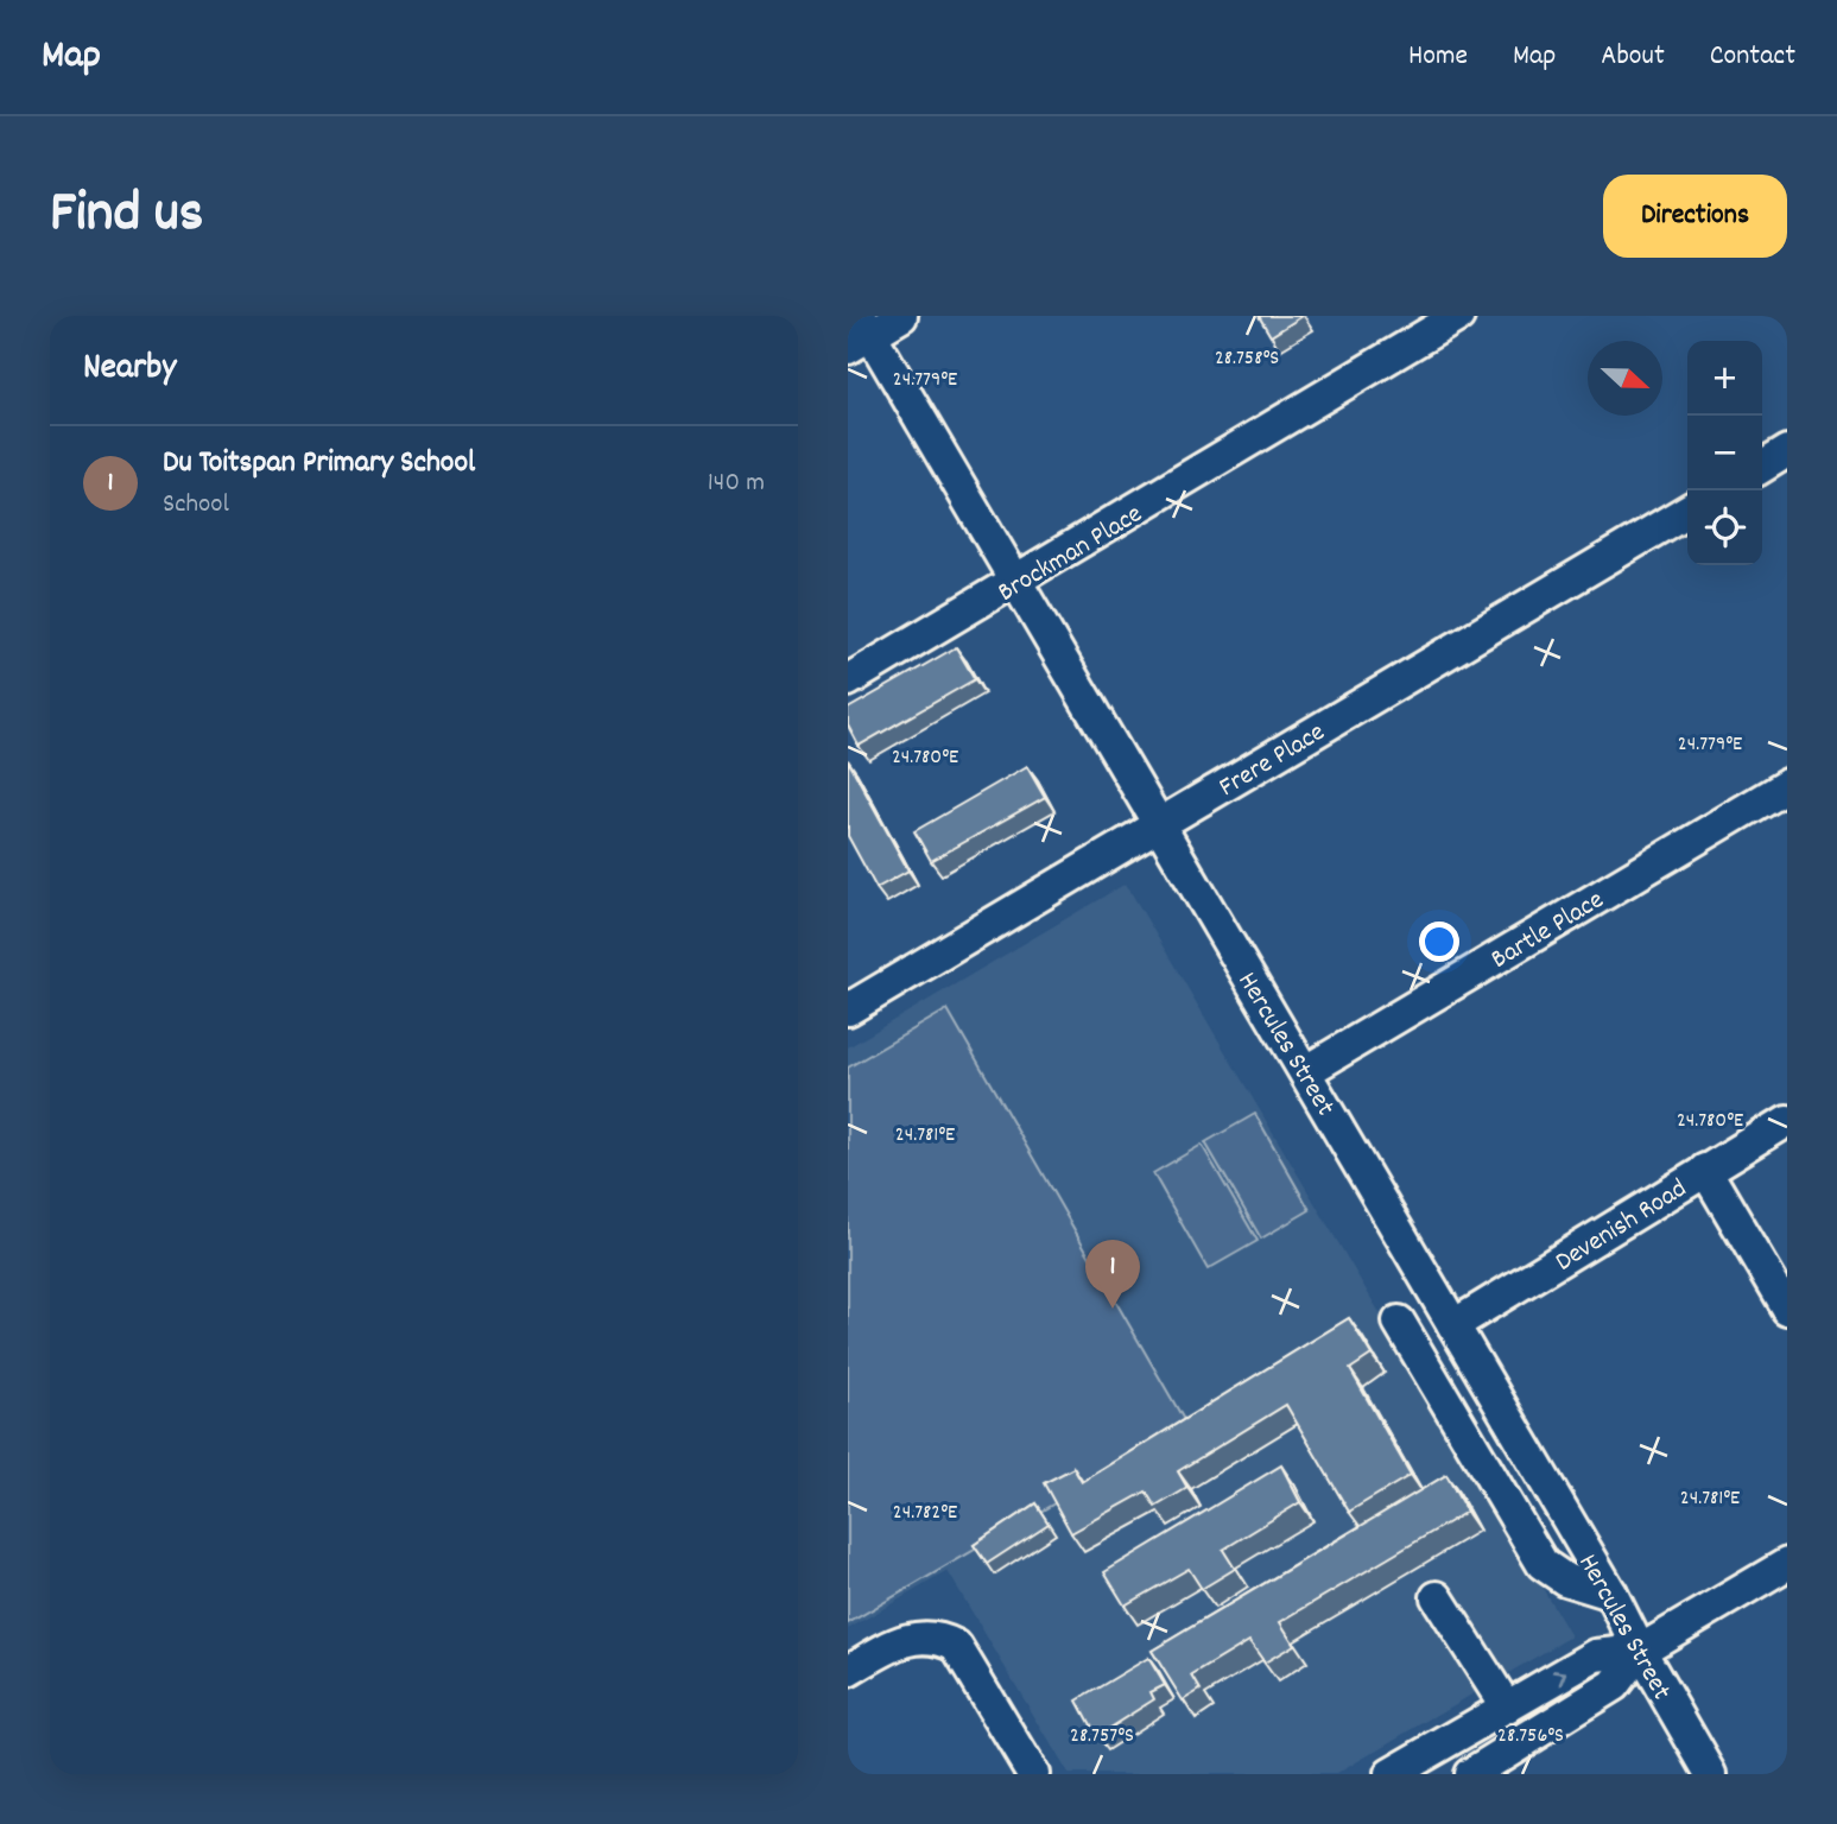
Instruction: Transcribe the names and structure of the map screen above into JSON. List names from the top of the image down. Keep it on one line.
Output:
{"streets":{"street":["Brockman Place","Frere Place","Bartle Place","Hercules Street","Devenish Road"]},"crossings":[["Brockman Place","Hercules Street"],["Frere Place","Hercules Street"],["Bartle Place","Hercules Street"],["Hercules Street","Devenish Road"]],"north":"right","page":{"header":"Map","nav":["Home","Map","About","Contact"],"title":"Find us","buttons":"Directions","heading":"Nearby","map_buttons":["+","−"],"list":[{"mark":"1","name":"Du Toitspan Primary School","note":"School","value":"140 m"}],"pins":"1"},"coordinates":["28.758°S","24.779°E","24.780°E","24.781°E","24.782°E","28.757°S","28.756°S"]}
